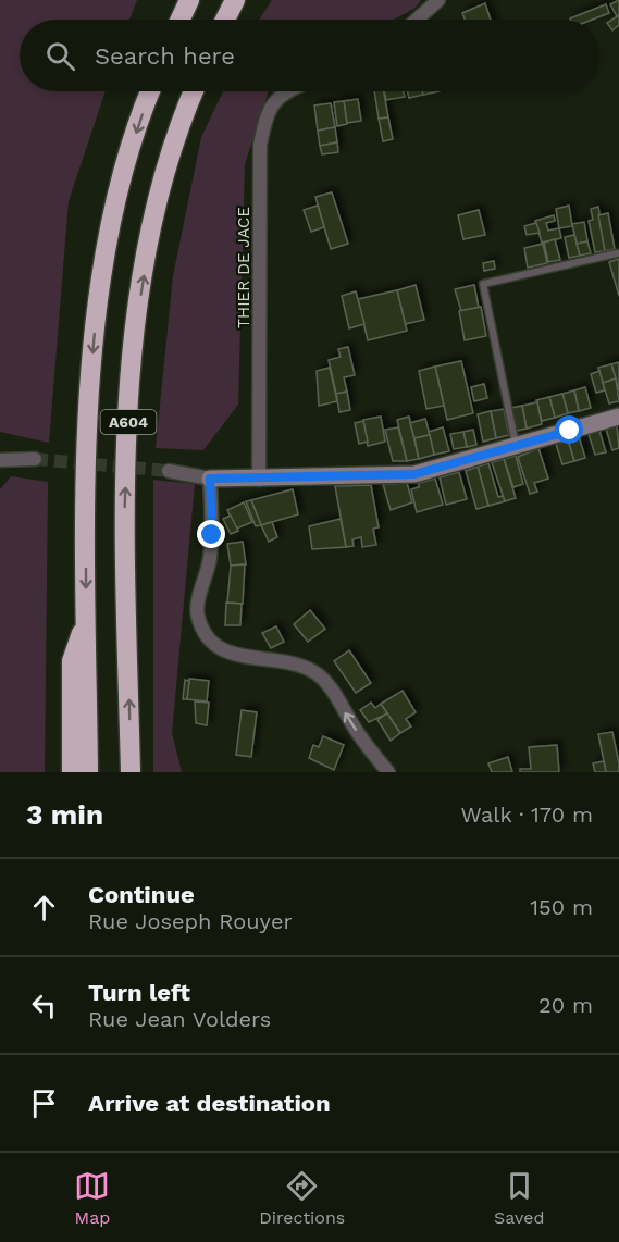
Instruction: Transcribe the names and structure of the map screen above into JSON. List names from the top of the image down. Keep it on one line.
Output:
{"streets":{"highway":["A604"],"street":["THIER DE JACE"]},"page":{"search":"Search here","heading":["3 min","Walk · 170 m"],"list":[["Continue","Rue Joseph Rouyer","150 m"],["Turn left","Rue Jean Volders","20 m"],"Arrive at destination"],"nav":["Map","Directions","Saved"]}}
